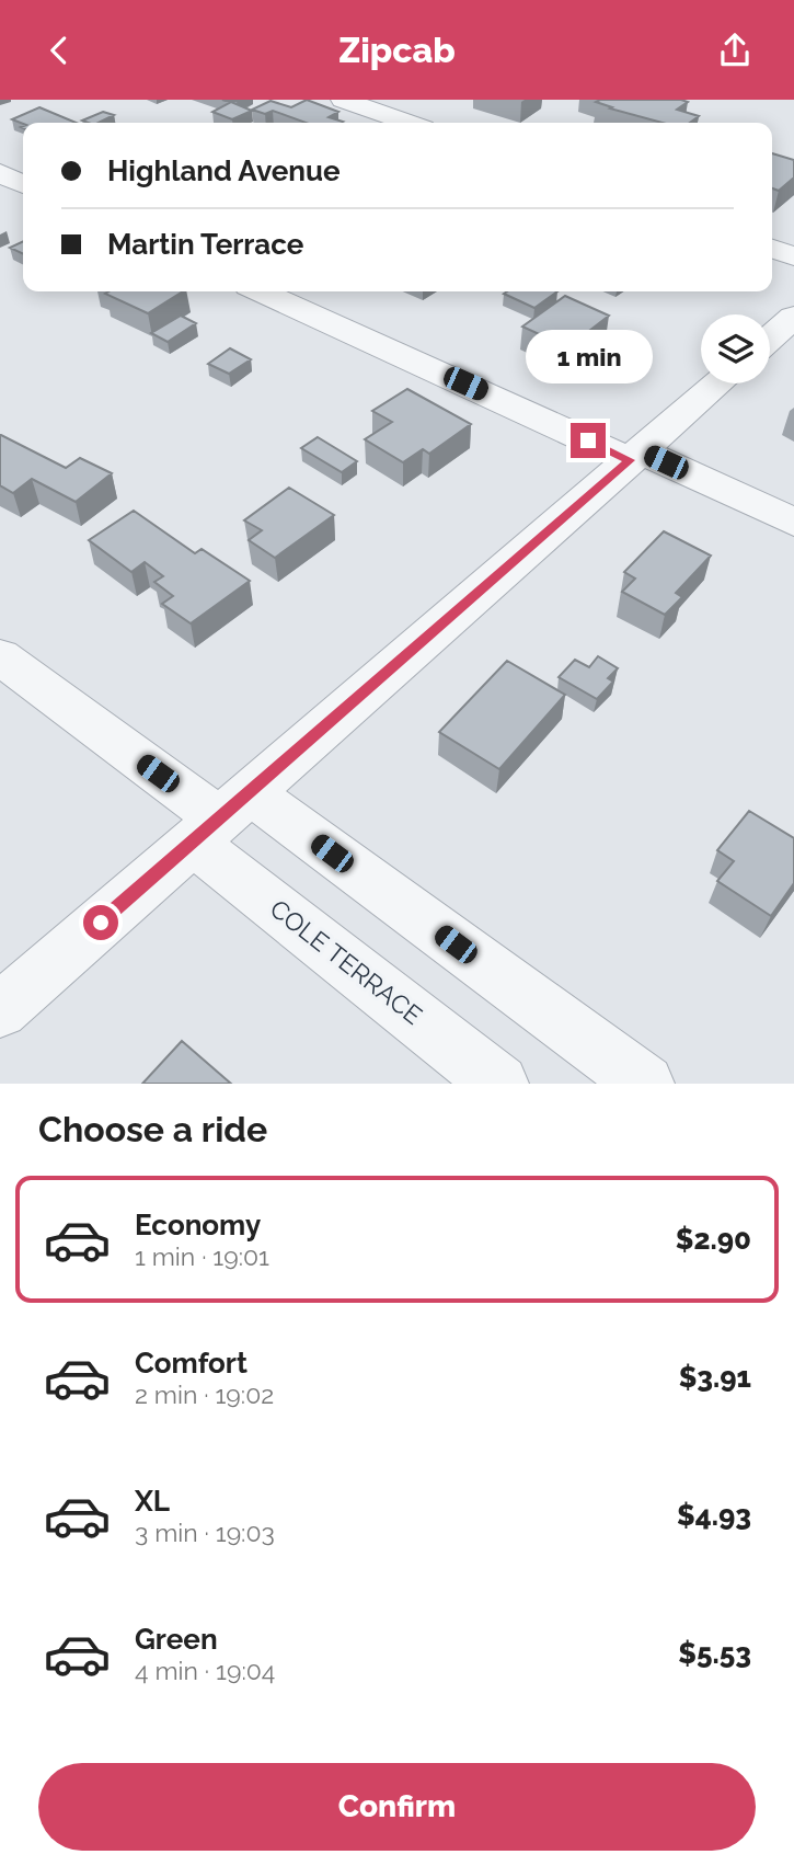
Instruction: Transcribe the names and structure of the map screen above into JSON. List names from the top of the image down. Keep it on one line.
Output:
{"streets":{"street":["COLE TERRACE"]},"page":{"header":"Zipcab","banner":["Highland Avenue","Martin Terrace"],"bubble":"1 min","heading":"Choose a ride","list":[{"name":"Economy","note":"1 min · 19:01","value":"$2.90"},{"name":"Comfort","note":"2 min · 19:02","value":"$3.91"},{"name":"XL","note":"3 min · 19:03","value":"$4.93"},{"name":"Green","note":"4 min · 19:04","value":"$5.53"}],"buttons":"Confirm"}}
